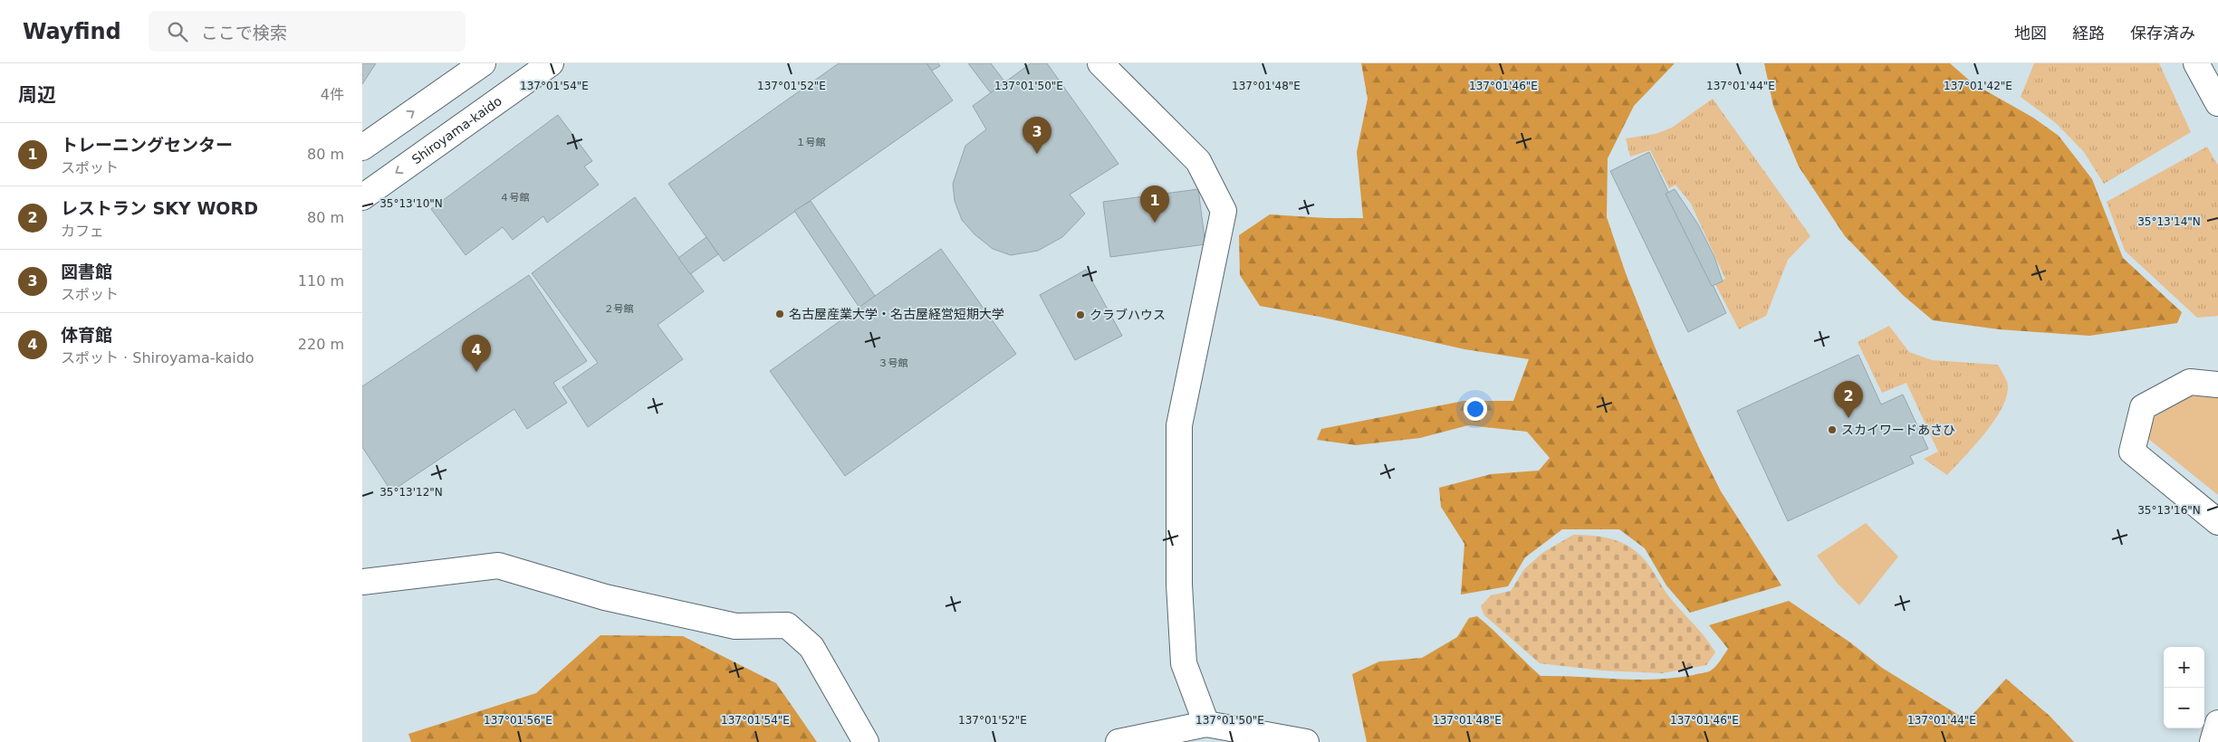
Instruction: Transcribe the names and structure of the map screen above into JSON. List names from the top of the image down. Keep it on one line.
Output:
{"streets":{"street":["Shiroyama-kaido"]},"places":["名古屋産業大学・名古屋経営短期大学","クラブハウス","スカイワードあさひ"],"house_numbers":["１号館","４号館","２号館","３号館"],"page":{"header":"Wayfind","search":"ここで検索","nav":["地図","経路","保存済み"],"heading":["周辺","4件"],"pins":["3","1","4","2"],"list":[{"mark":"1","name":"トレーニングセンター","note":"スポット","value":"80 m"},{"mark":"2","name":"レストラン SKY WORD","note":"カフェ","value":"80 m"},{"mark":"3","name":"図書館","note":"スポット","value":"110 m"},{"mark":"4","name":"体育館","note":"スポット · Shiroyama-kaido","value":"220 m"}],"map_buttons":["+","−"]},"coordinates":["137°01'54\"E","137°01'52\"E","137°01'50\"E","137°01'48\"E","137°01'46\"E","137°01'44\"E","137°01'42\"E","35°13'10\"N","35°13'14\"N","35°13'12\"N","35°13'16\"N","137°01'56\"E"]}
